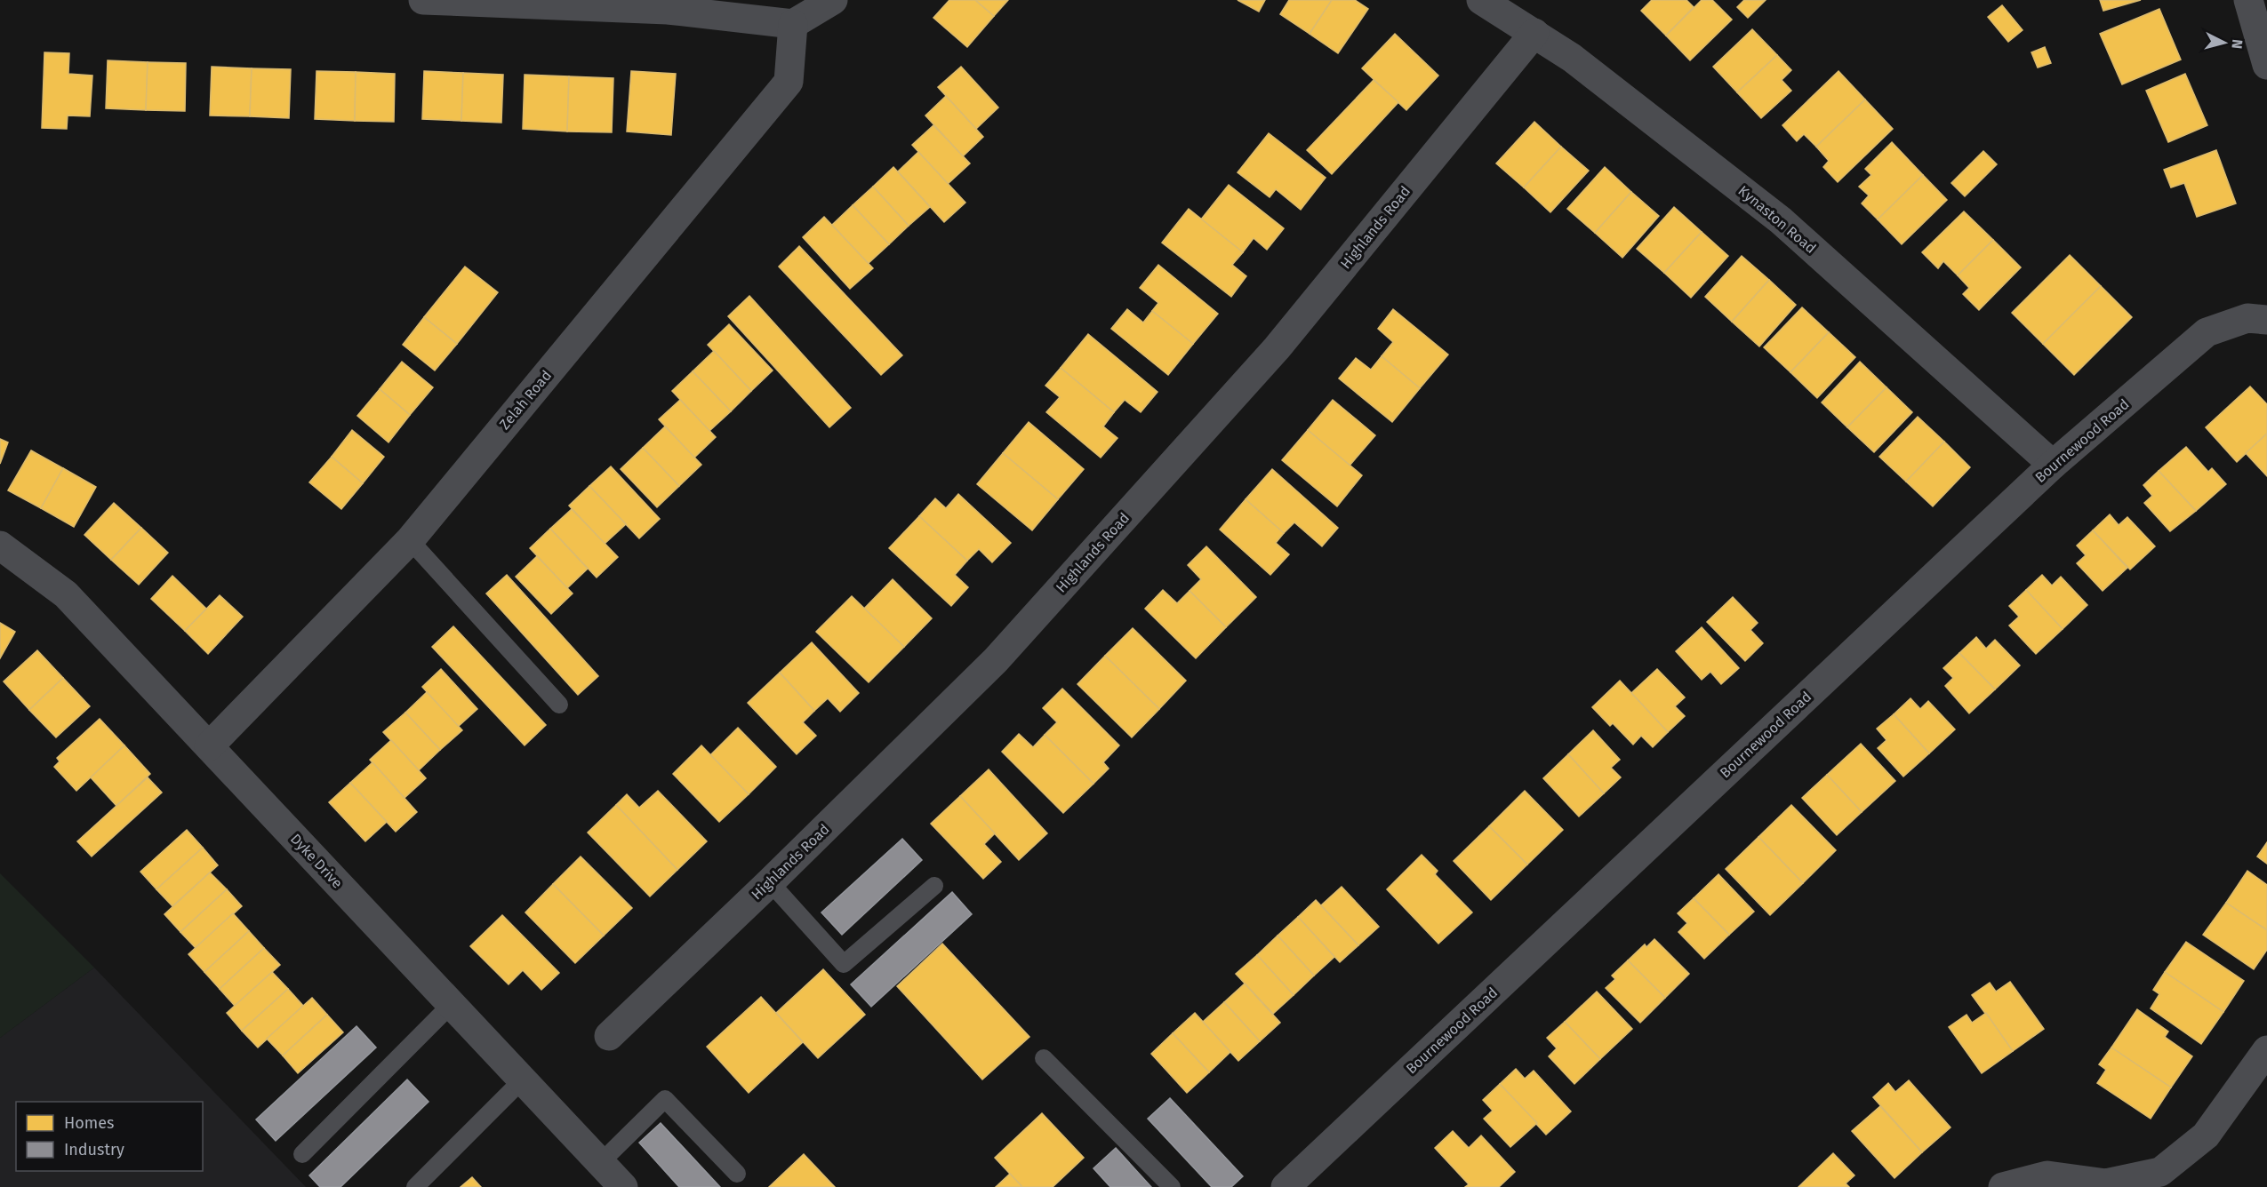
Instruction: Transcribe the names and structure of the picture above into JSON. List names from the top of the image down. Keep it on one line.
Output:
{"streets":{"street":["Kynaston Road","Highlands Road","Zelah Road","Bournewood Road","Dyke Drive"]},"crossings":[["Kynaston Road","Highlands Road"],["Kynaston Road","Bournewood Road"],["Zelah Road","Dyke Drive"]],"legend":["Homes","Industry"],"north":"right"}
